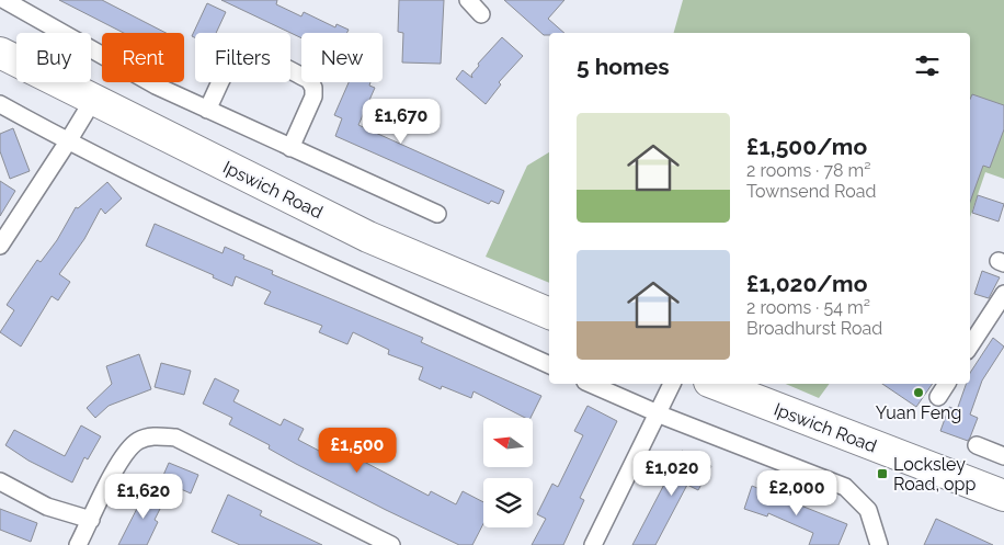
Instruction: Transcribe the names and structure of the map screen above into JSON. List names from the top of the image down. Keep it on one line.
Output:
{"streets":{"highway":["Ipswich Road"]},"places":{"other":["Yuan Feng"],"transit":["Locksley Road, opp"]},"north":"left","page":{"chip":["Buy","Rent","Filters","New"],"heading":"5 homes","price":["£1,670","£1,500","£1,020","£2,000","£1,620"],"list":[{"name":"£1,500/mo","note":"2 rooms · 78 m² · Townsend Road"},{"name":"£1,020/mo","note":"2 rooms · 54 m² · Broadhurst Road"}]}}
